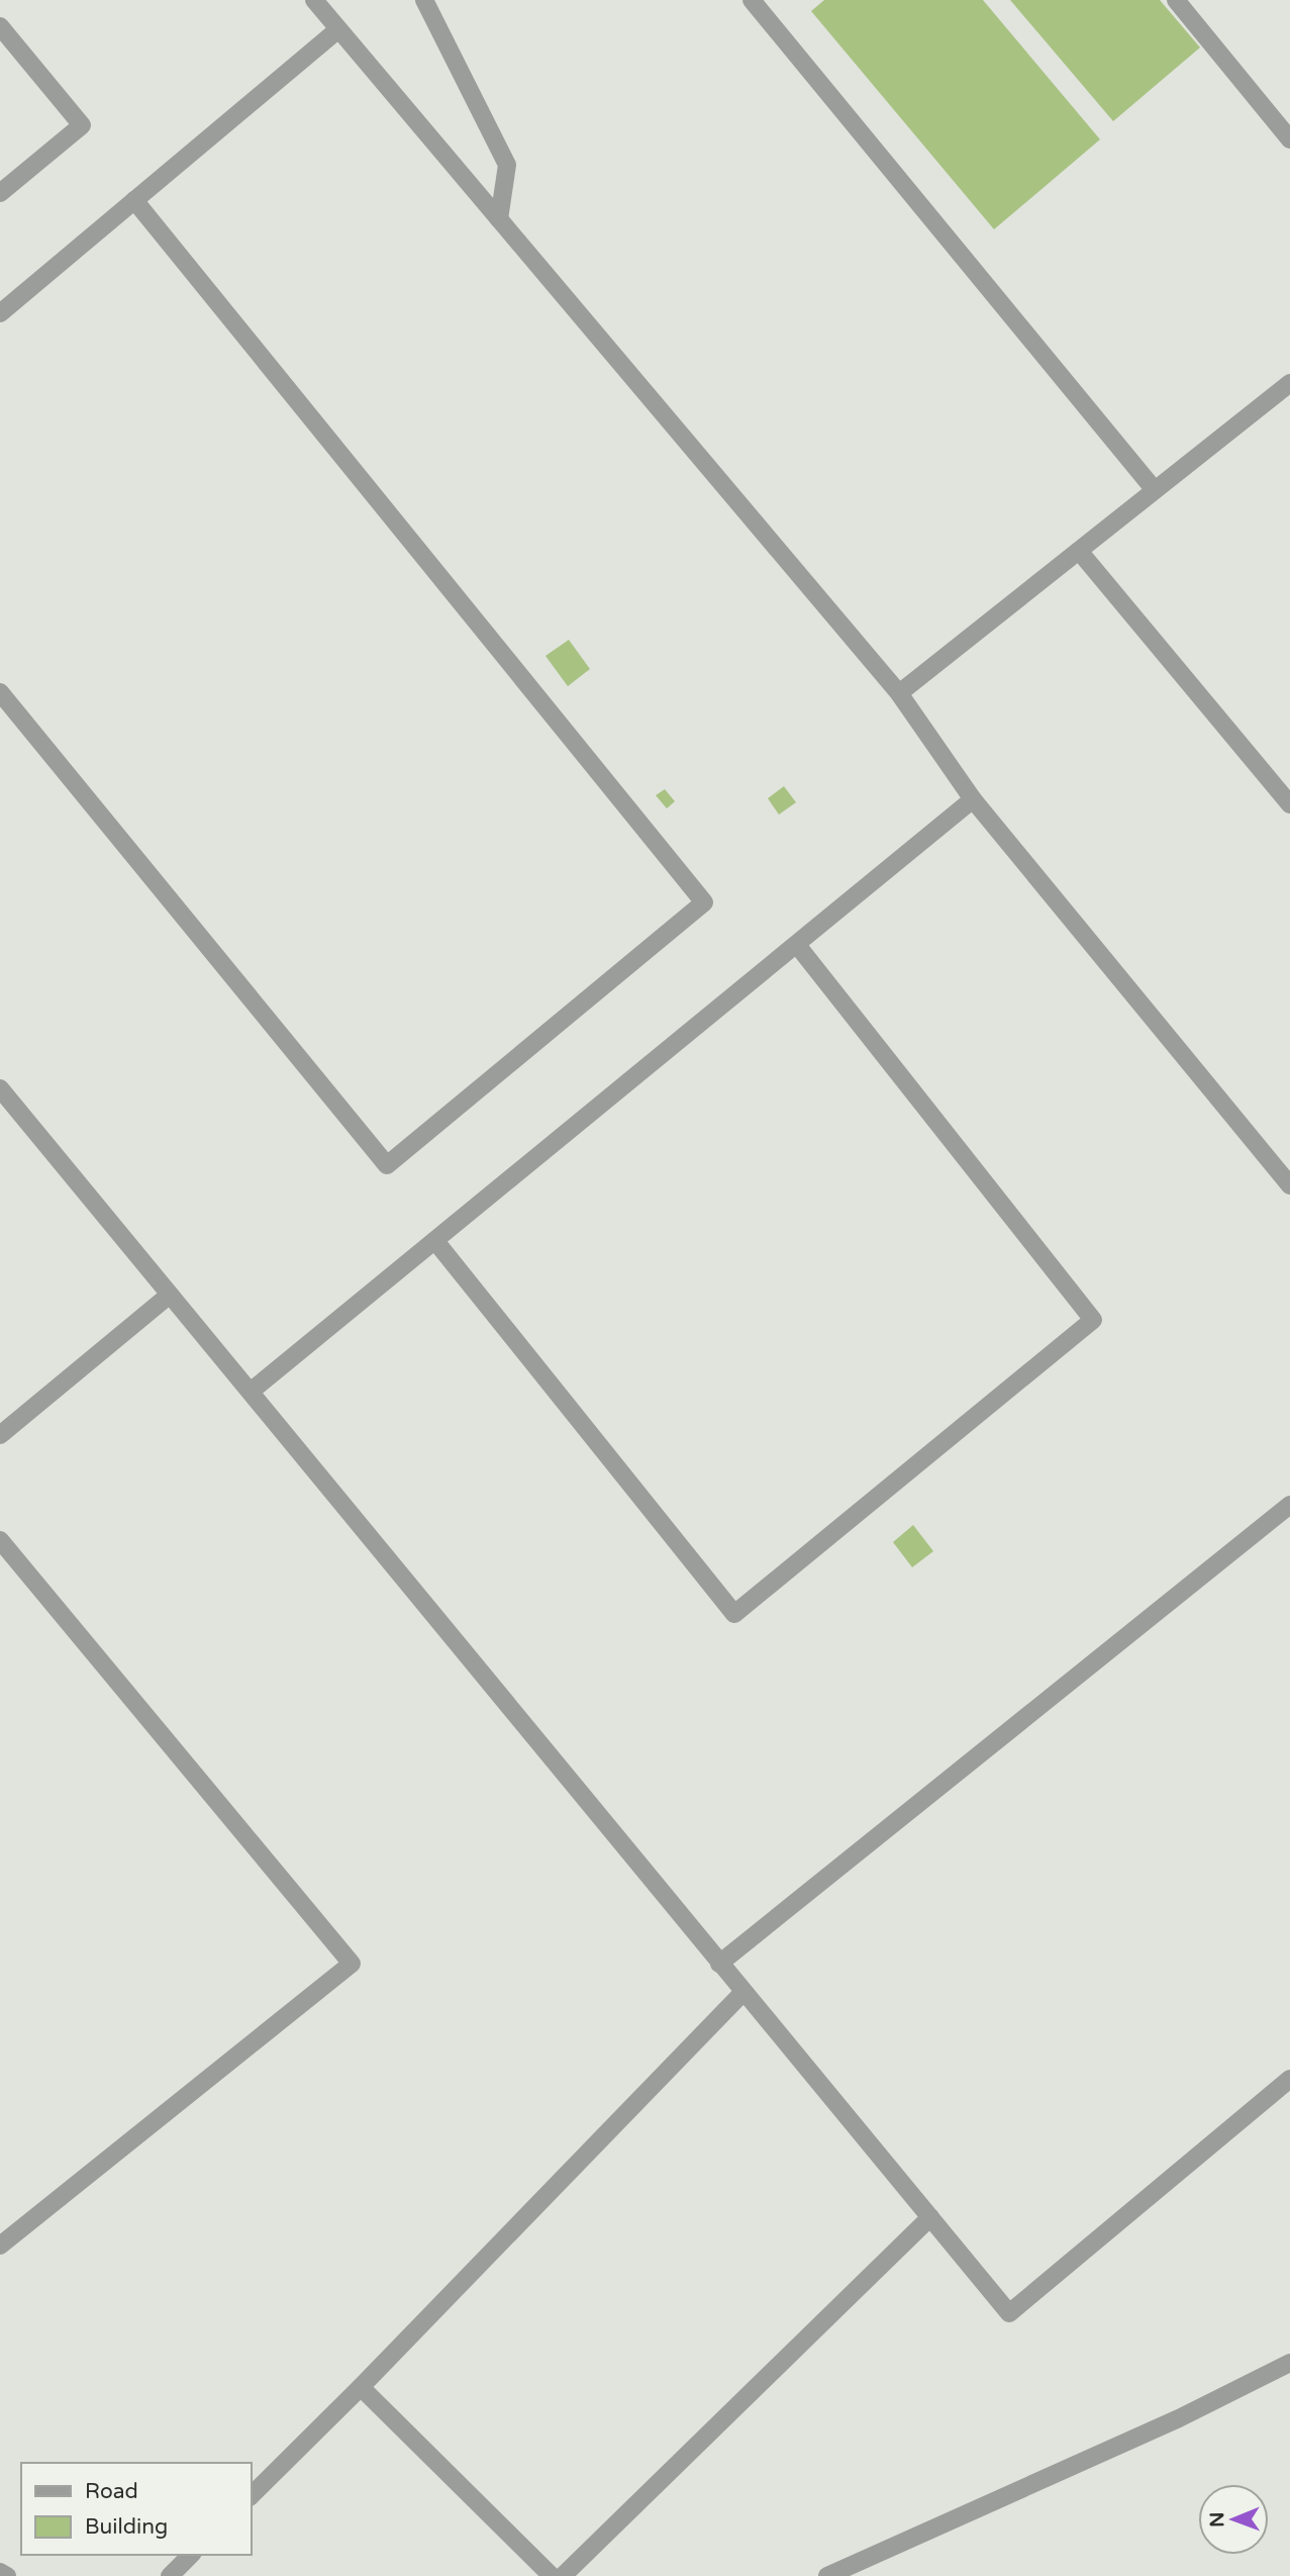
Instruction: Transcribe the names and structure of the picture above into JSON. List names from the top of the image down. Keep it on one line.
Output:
{"legend":["Road","Building"],"north":"left"}
